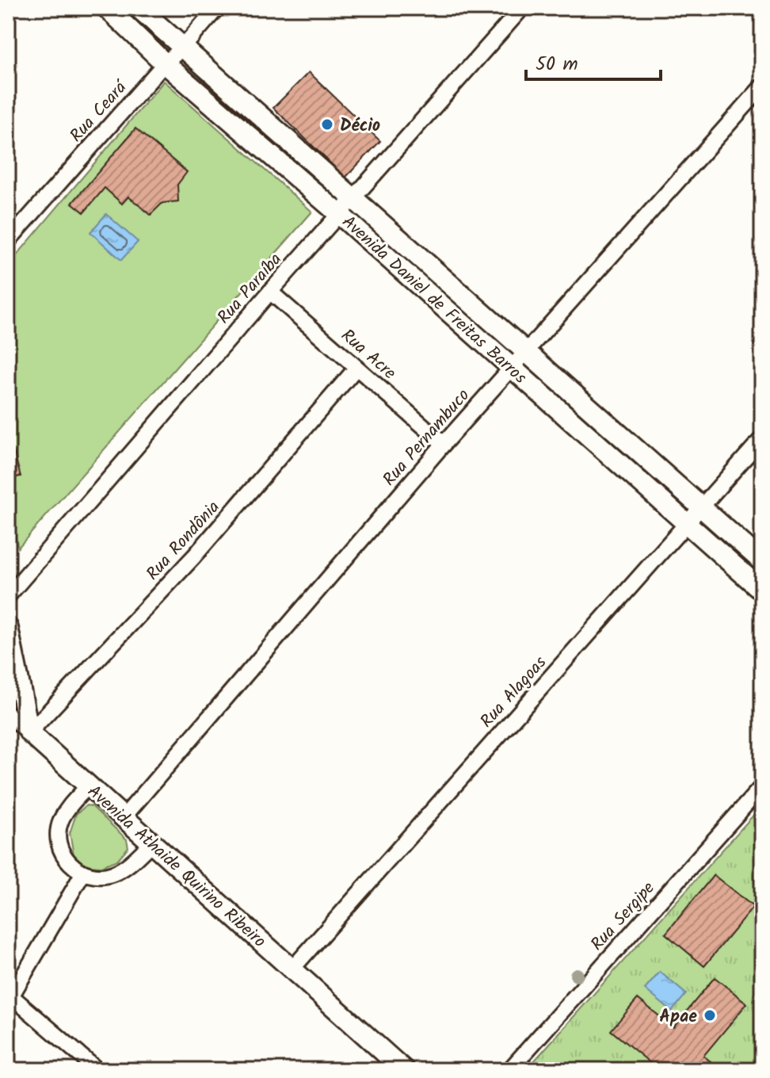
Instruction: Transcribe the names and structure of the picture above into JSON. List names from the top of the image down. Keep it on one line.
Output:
{"streets":{"street":["Rua Ceará","Rua Paraíba","Avenida Daniel de Freitas Barros","Rua Acre","Rua Pernambuco","Rua Rondônia","Rua Alagoas","Avenida Athaide Quirino Ribeiro","Rua Sergipe"]},"crossings":[["Rua Ceará","Avenida Daniel de Freitas Barros"],["Rua Paraíba","Avenida Daniel de Freitas Barros"],["Rua Paraíba","Rua Acre"],["Avenida Daniel de Freitas Barros","Rua Pernambuco"],["Avenida Daniel de Freitas Barros","Rua Alagoas"],["Rua Acre","Rua Pernambuco"],["Rua Acre","Rua Rondônia"],["Rua Pernambuco","Avenida Athaide Quirino Ribeiro"],["Rua Rondônia","Avenida Athaide Quirino Ribeiro"],["Rua Alagoas","Avenida Athaide Quirino Ribeiro"]],"places":["Décio","Apae"],"scale_bar":"50 m"}
